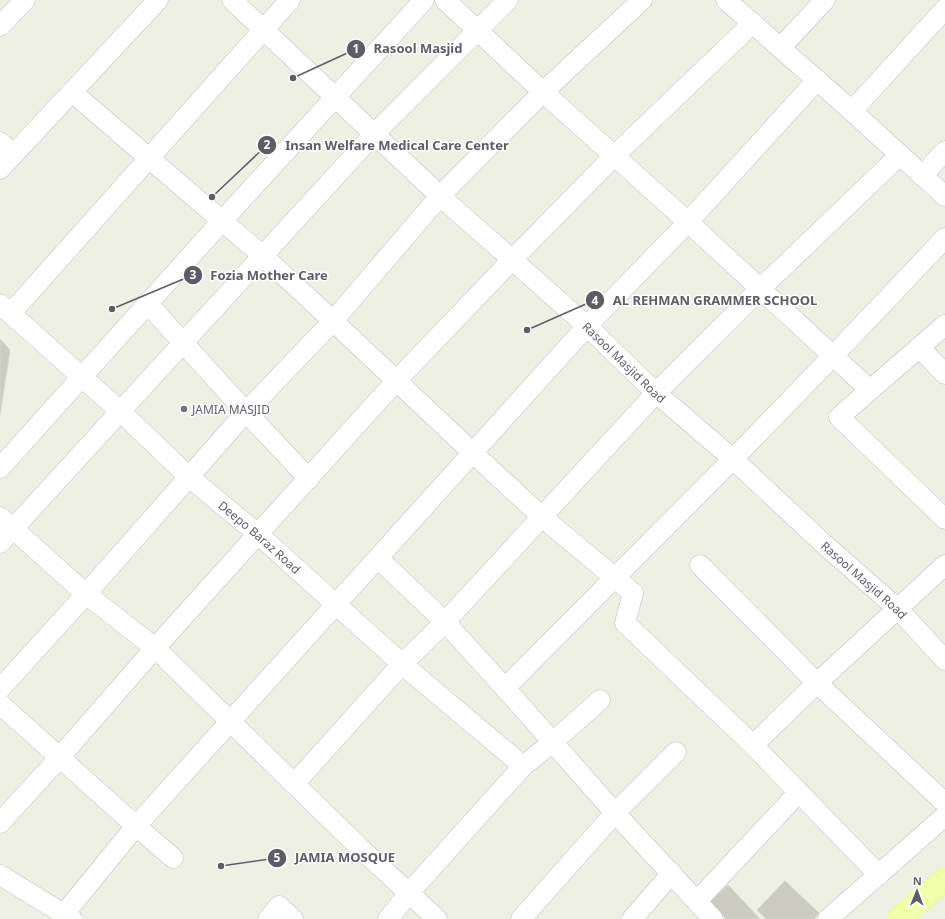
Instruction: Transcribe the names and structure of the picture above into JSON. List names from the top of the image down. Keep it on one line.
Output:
{"streets":{"street":["Rasool Masjid Road","Deepo Baraz Road"]},"places":["Rasool Masjid","Insan Welfare Medical Care Center","Fozia Mother Care","AL REHMAN GRAMMER SCHOOL","JAMIA MASJID","JAMIA MOSQUE"],"north":"top"}
